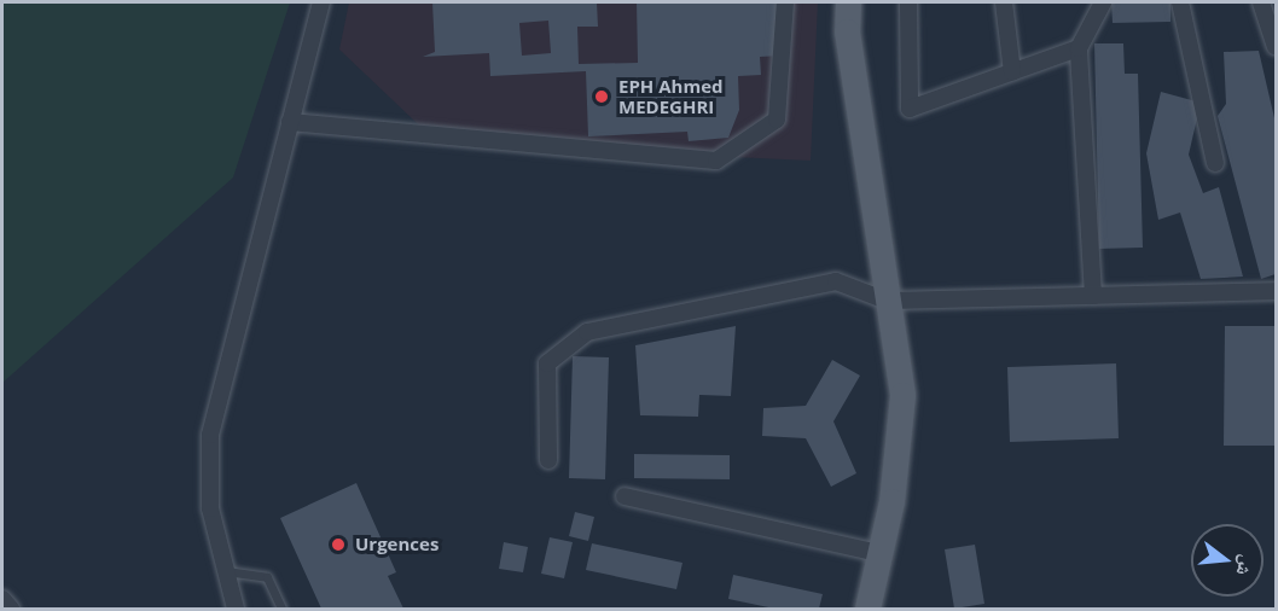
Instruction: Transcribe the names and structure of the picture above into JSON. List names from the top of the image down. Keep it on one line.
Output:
{"places":["EPH Ahmed MEDEGHRI","Urgences"],"north":"right"}
